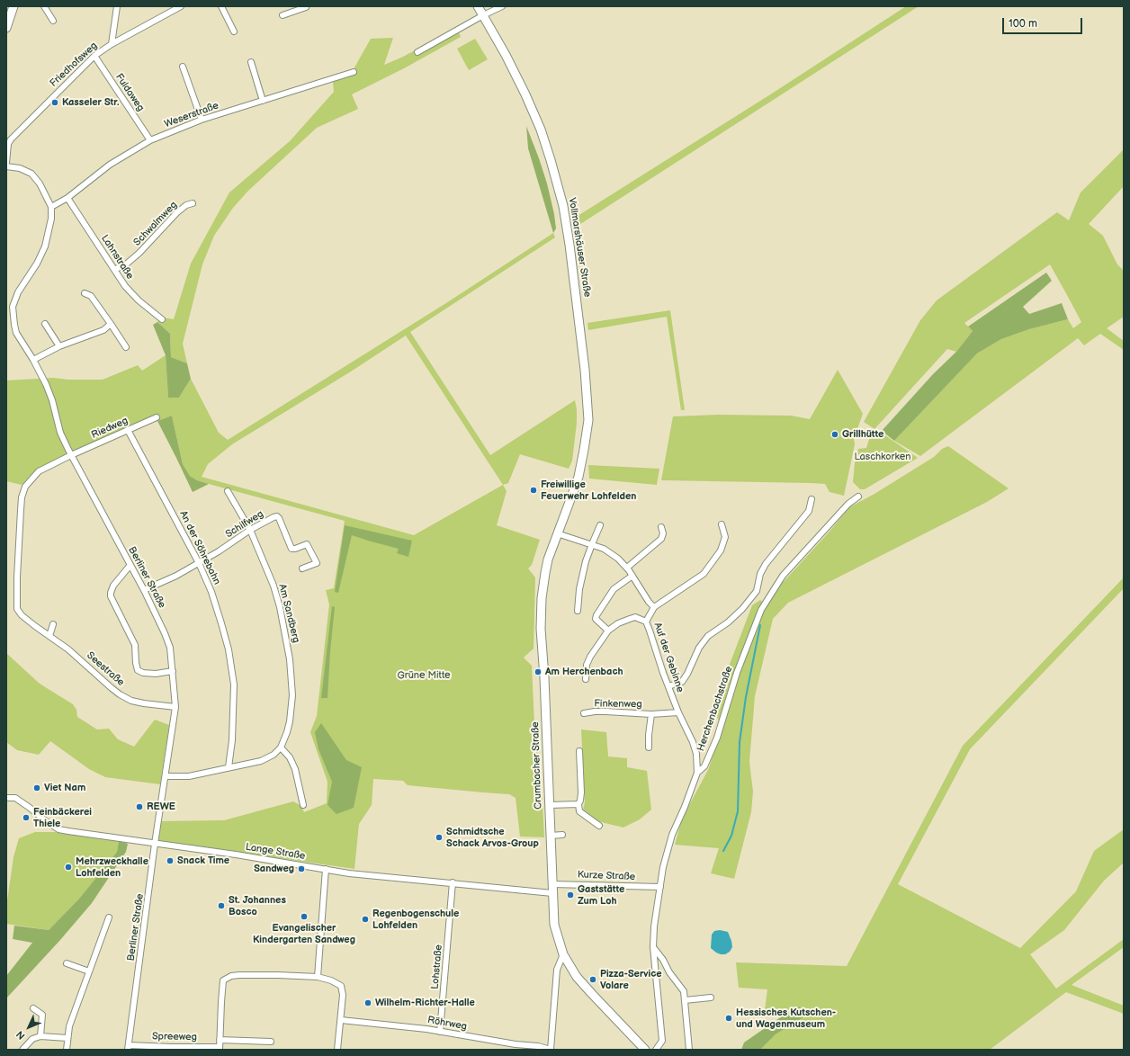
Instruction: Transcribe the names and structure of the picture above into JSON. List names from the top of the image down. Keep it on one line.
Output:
{"streets":{"main road":["Vollmarshäuser Straße","Crumbacher Straße"],"street":["Friedhofsweg","Fuldaweg","Weserstraße","Schwalmweg","Lahnstraße","Riedweg","Schilfweg","An der Söhrebahn","Berliner Straße","Am Sandberg","Auf der Gebinne","Seestraße","Finkenweg","Herchenbachstraße","Lange Straße","Kurze Straße","Lohstraße","Röhrweg","Spreeweg"]},"crossings":[["Friedhofsweg","Fuldaweg"],["Fuldaweg","Weserstraße"],["Weserstraße","Lahnstraße"],["Weserstraße","Berliner Straße"],["Schwalmweg","Lahnstraße"],["Vollmarshäuser Straße","Crumbacher Straße"],["Riedweg","An der Söhrebahn"],["Riedweg","Berliner Straße"],["Riedweg","Seestraße"],["Schilfweg","An der Söhrebahn"],["Schilfweg","Berliner Straße"],["Schilfweg","Am Sandberg"],["Berliner Straße","Seestraße"],["Berliner Straße","Lange Straße"],["Berliner Straße","Spreeweg"],["Auf der Gebinne","Finkenweg"],["Herchenbachstraße","Kurze Straße"],["Crumbacher Straße","Lange Straße"],["Crumbacher Straße","Kurze Straße"],["Lange Straße","Lohstraße"],["Lohstraße","Röhrweg"]],"parks":["Laschkorken","Grüne Mitte"],"places":["Kasseler Str.","Grillhütte","Freiwillige Feuerwehr Lohfelden","Am Herchenbach","Viet Nam","REWE","Feinbäckerei Thiele","Schmidtsche Schack Arvos-Group","Snack Time","Mehrzweckhalle Lohfelden","Sandweg","Gaststätte Zum Loh","St. Johannes Bosco","Evangelischer Kindergarten Sandweg","Regenbogenschule Lohfelden","Pizza-Service Volare","Wilhelm-Richter-Halle","Hessisches Kutschen- und Wagenmuseum"],"scale_bar":"100 m","north":"bottom left"}
